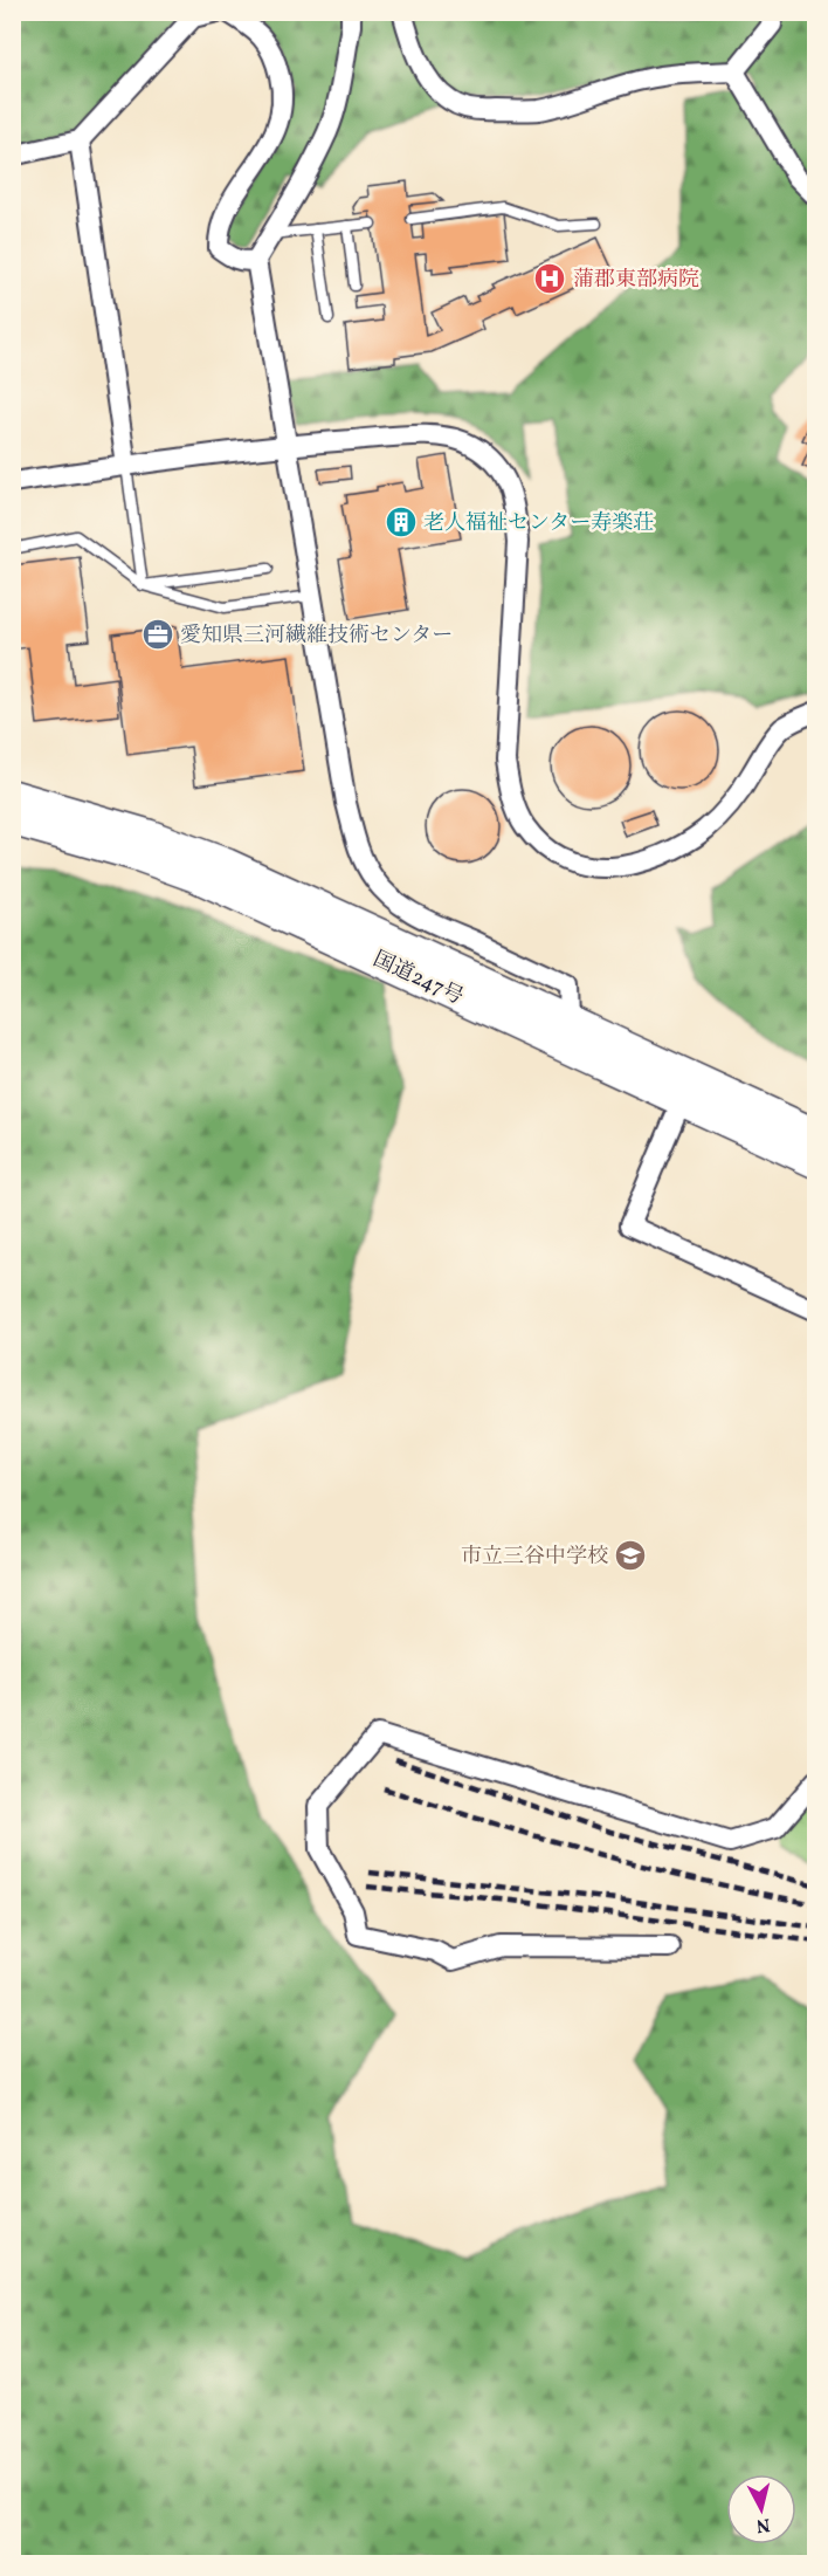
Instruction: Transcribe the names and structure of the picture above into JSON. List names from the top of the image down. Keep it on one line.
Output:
{"streets":{"highway":["国道247号"]},"places":{"hospital":["蒲郡東部病院"],"building":["老人福祉センター寿楽荘"],"office":["愛知県三河繊維技術センター"],"school or university":["市立三谷中学校"]},"north":"bottom"}
